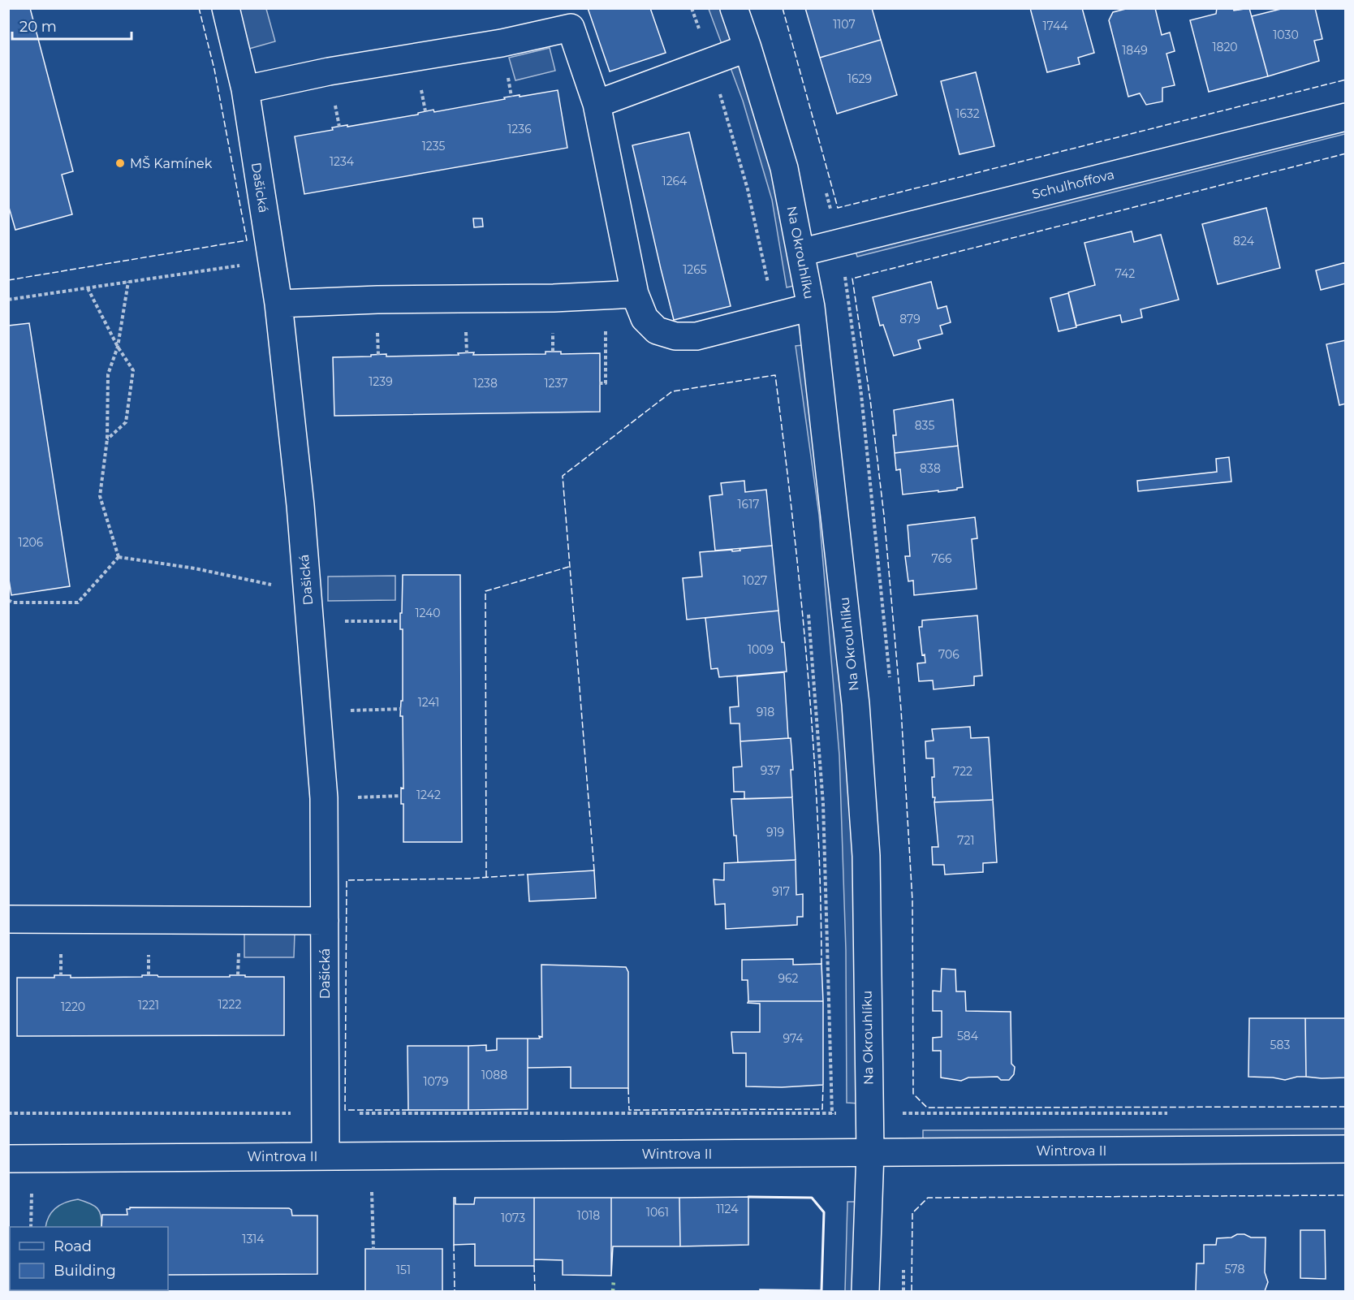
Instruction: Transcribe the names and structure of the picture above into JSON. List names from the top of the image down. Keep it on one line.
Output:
{"streets":{"street":["Schulhoffova","Dašická","Na Okrouhlíku","Wintrova II"]},"crossings":[["Schulhoffova","Na Okrouhlíku"],["Dašická","Wintrova II"],["Na Okrouhlíku","Wintrova II"]],"places":["MŠ Kamínek"],"house_numbers":["1107","1744","1030","1820","1849","1629","1632","1236","1235","1234","1264","824","1265","742","879","1239","1238","1237","835","838","1617","1206","766","1027","1240","1009","706","1241","918","937","722","1242","919","721","917","962","1222","1221","1220","584","974","583","1088","1079","1124","1061","1018","1073","1314","578","151"],"legend":["Road","Building"],"scale_bar":"20 m"}
